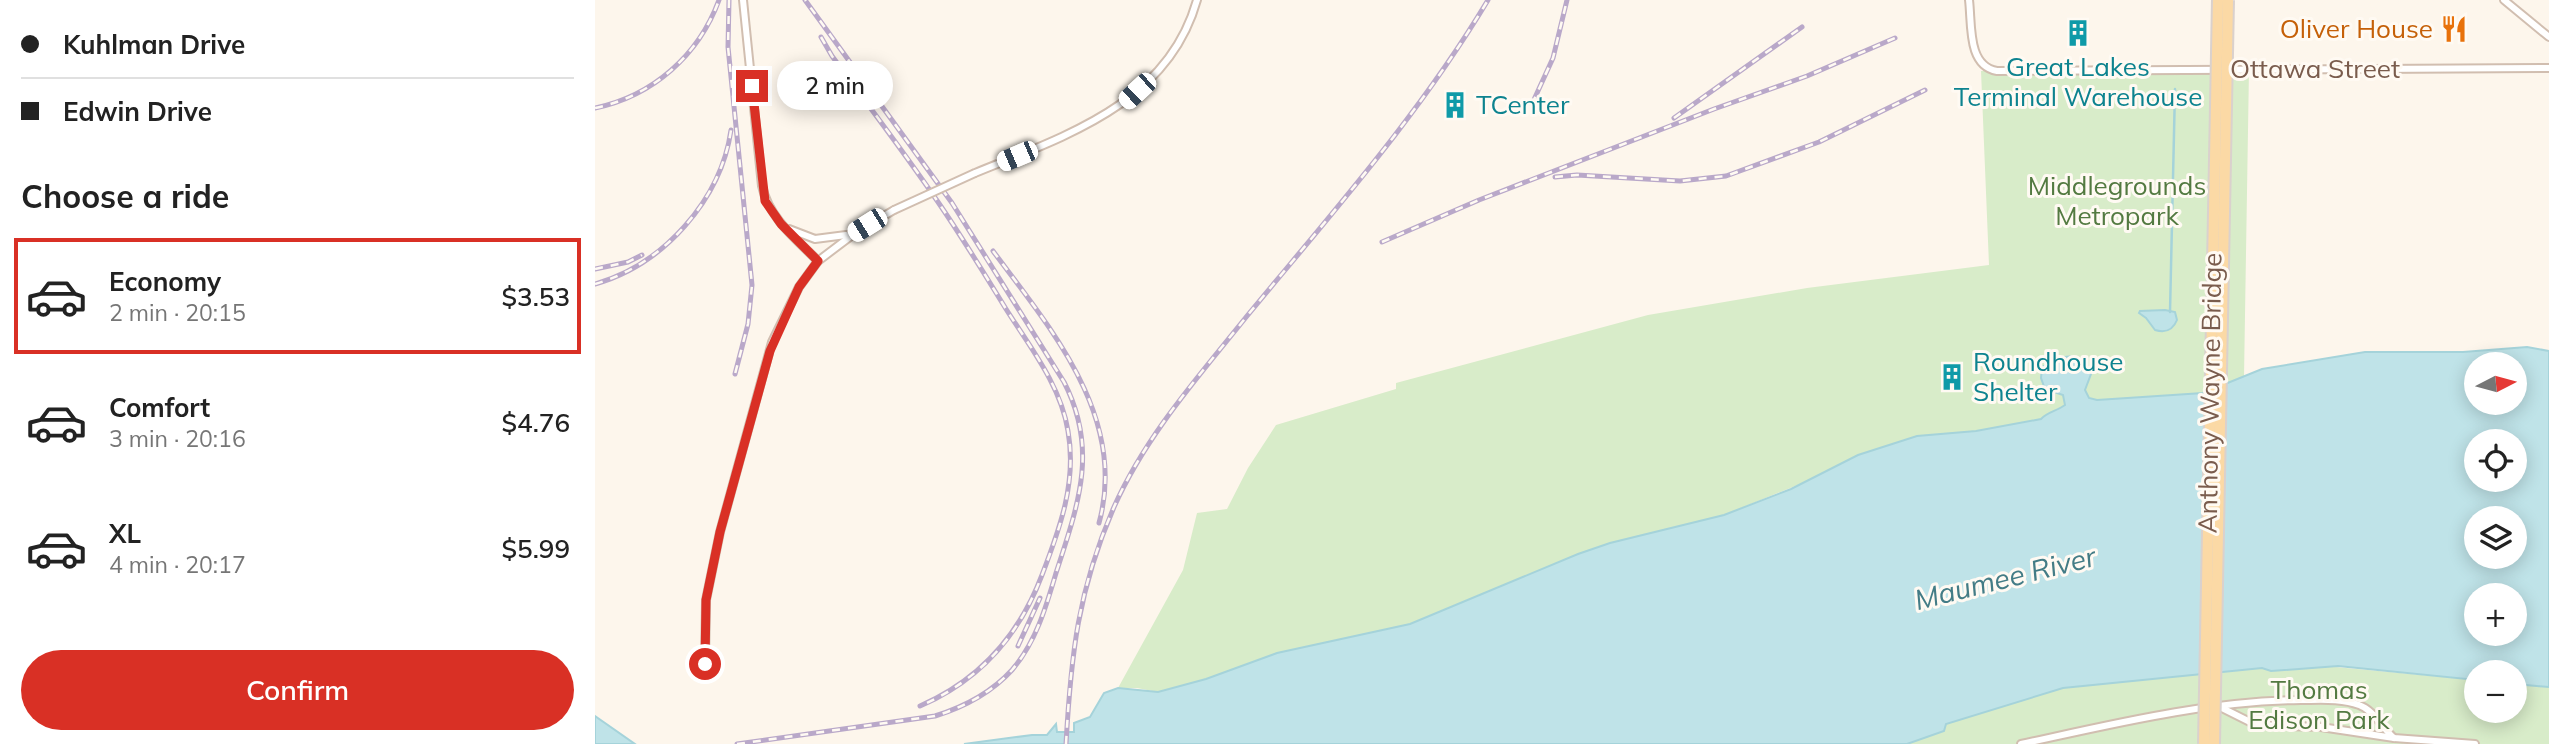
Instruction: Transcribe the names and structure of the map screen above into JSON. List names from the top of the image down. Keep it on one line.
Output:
{"streets":{"main road":["Anthony Wayne Bridge"],"street":["Ottawa Street"]},"water":["Maumee River"],"parks":["Middlegrounds Metropark","Thomas Edison Park"],"places":{"restaurant":["Oliver House"],"building":["Great Lakes Terminal Warehouse","TCenter","Roundhouse Shelter"]},"north":"right","page":{"banner":["Kuhlman Drive","Edwin Drive"],"bubble":"2 min","heading":"Choose a ride","list":[{"name":"Economy","note":"2 min · 20:15","value":"$3.53"},{"name":"Comfort","note":"3 min · 20:16","value":"$4.76"},{"name":"XL","note":"4 min · 20:17","value":"$5.99"}],"map_buttons":["+","−"],"buttons":"Confirm"}}
